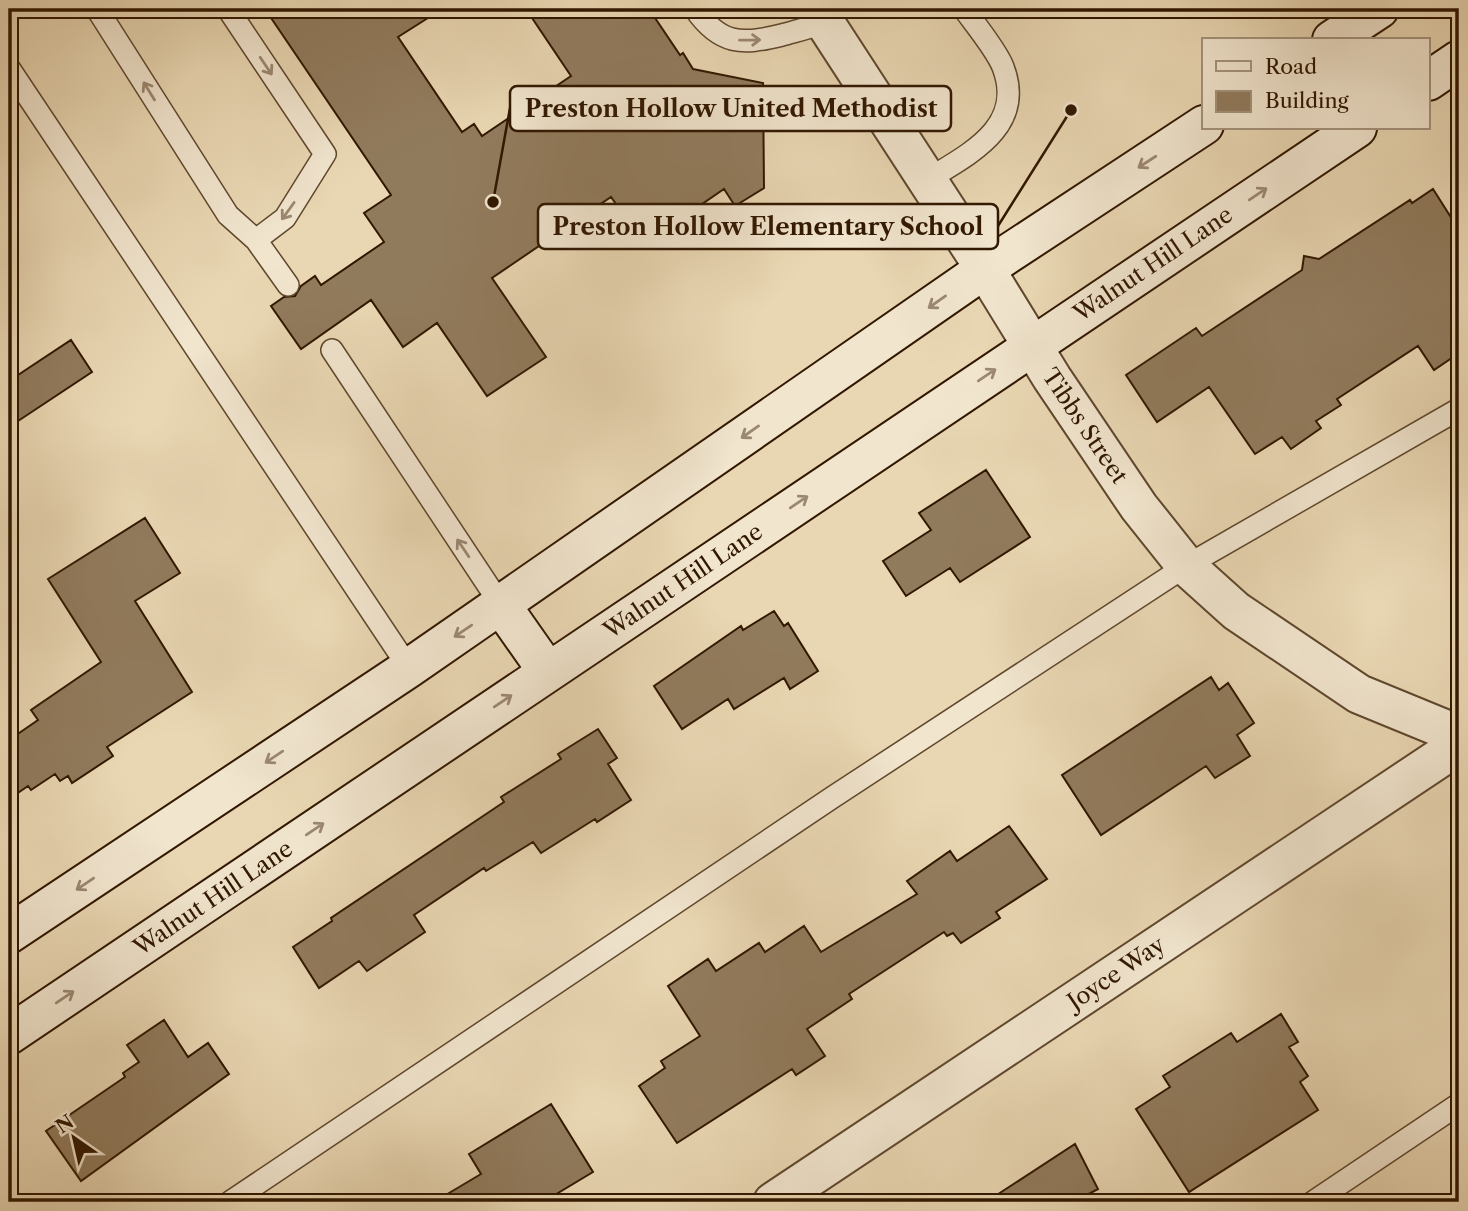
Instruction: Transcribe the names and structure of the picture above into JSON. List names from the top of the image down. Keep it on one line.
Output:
{"streets":{"main road":["Walnut Hill Lane","Tibbs Street","Joyce Way"]},"crossings":[["Walnut Hill Lane","Tibbs Street"]],"places":["Preston Hollow Elementary School","Preston Hollow United Methodist"],"legend":["Road","Building"],"north":"top left"}
